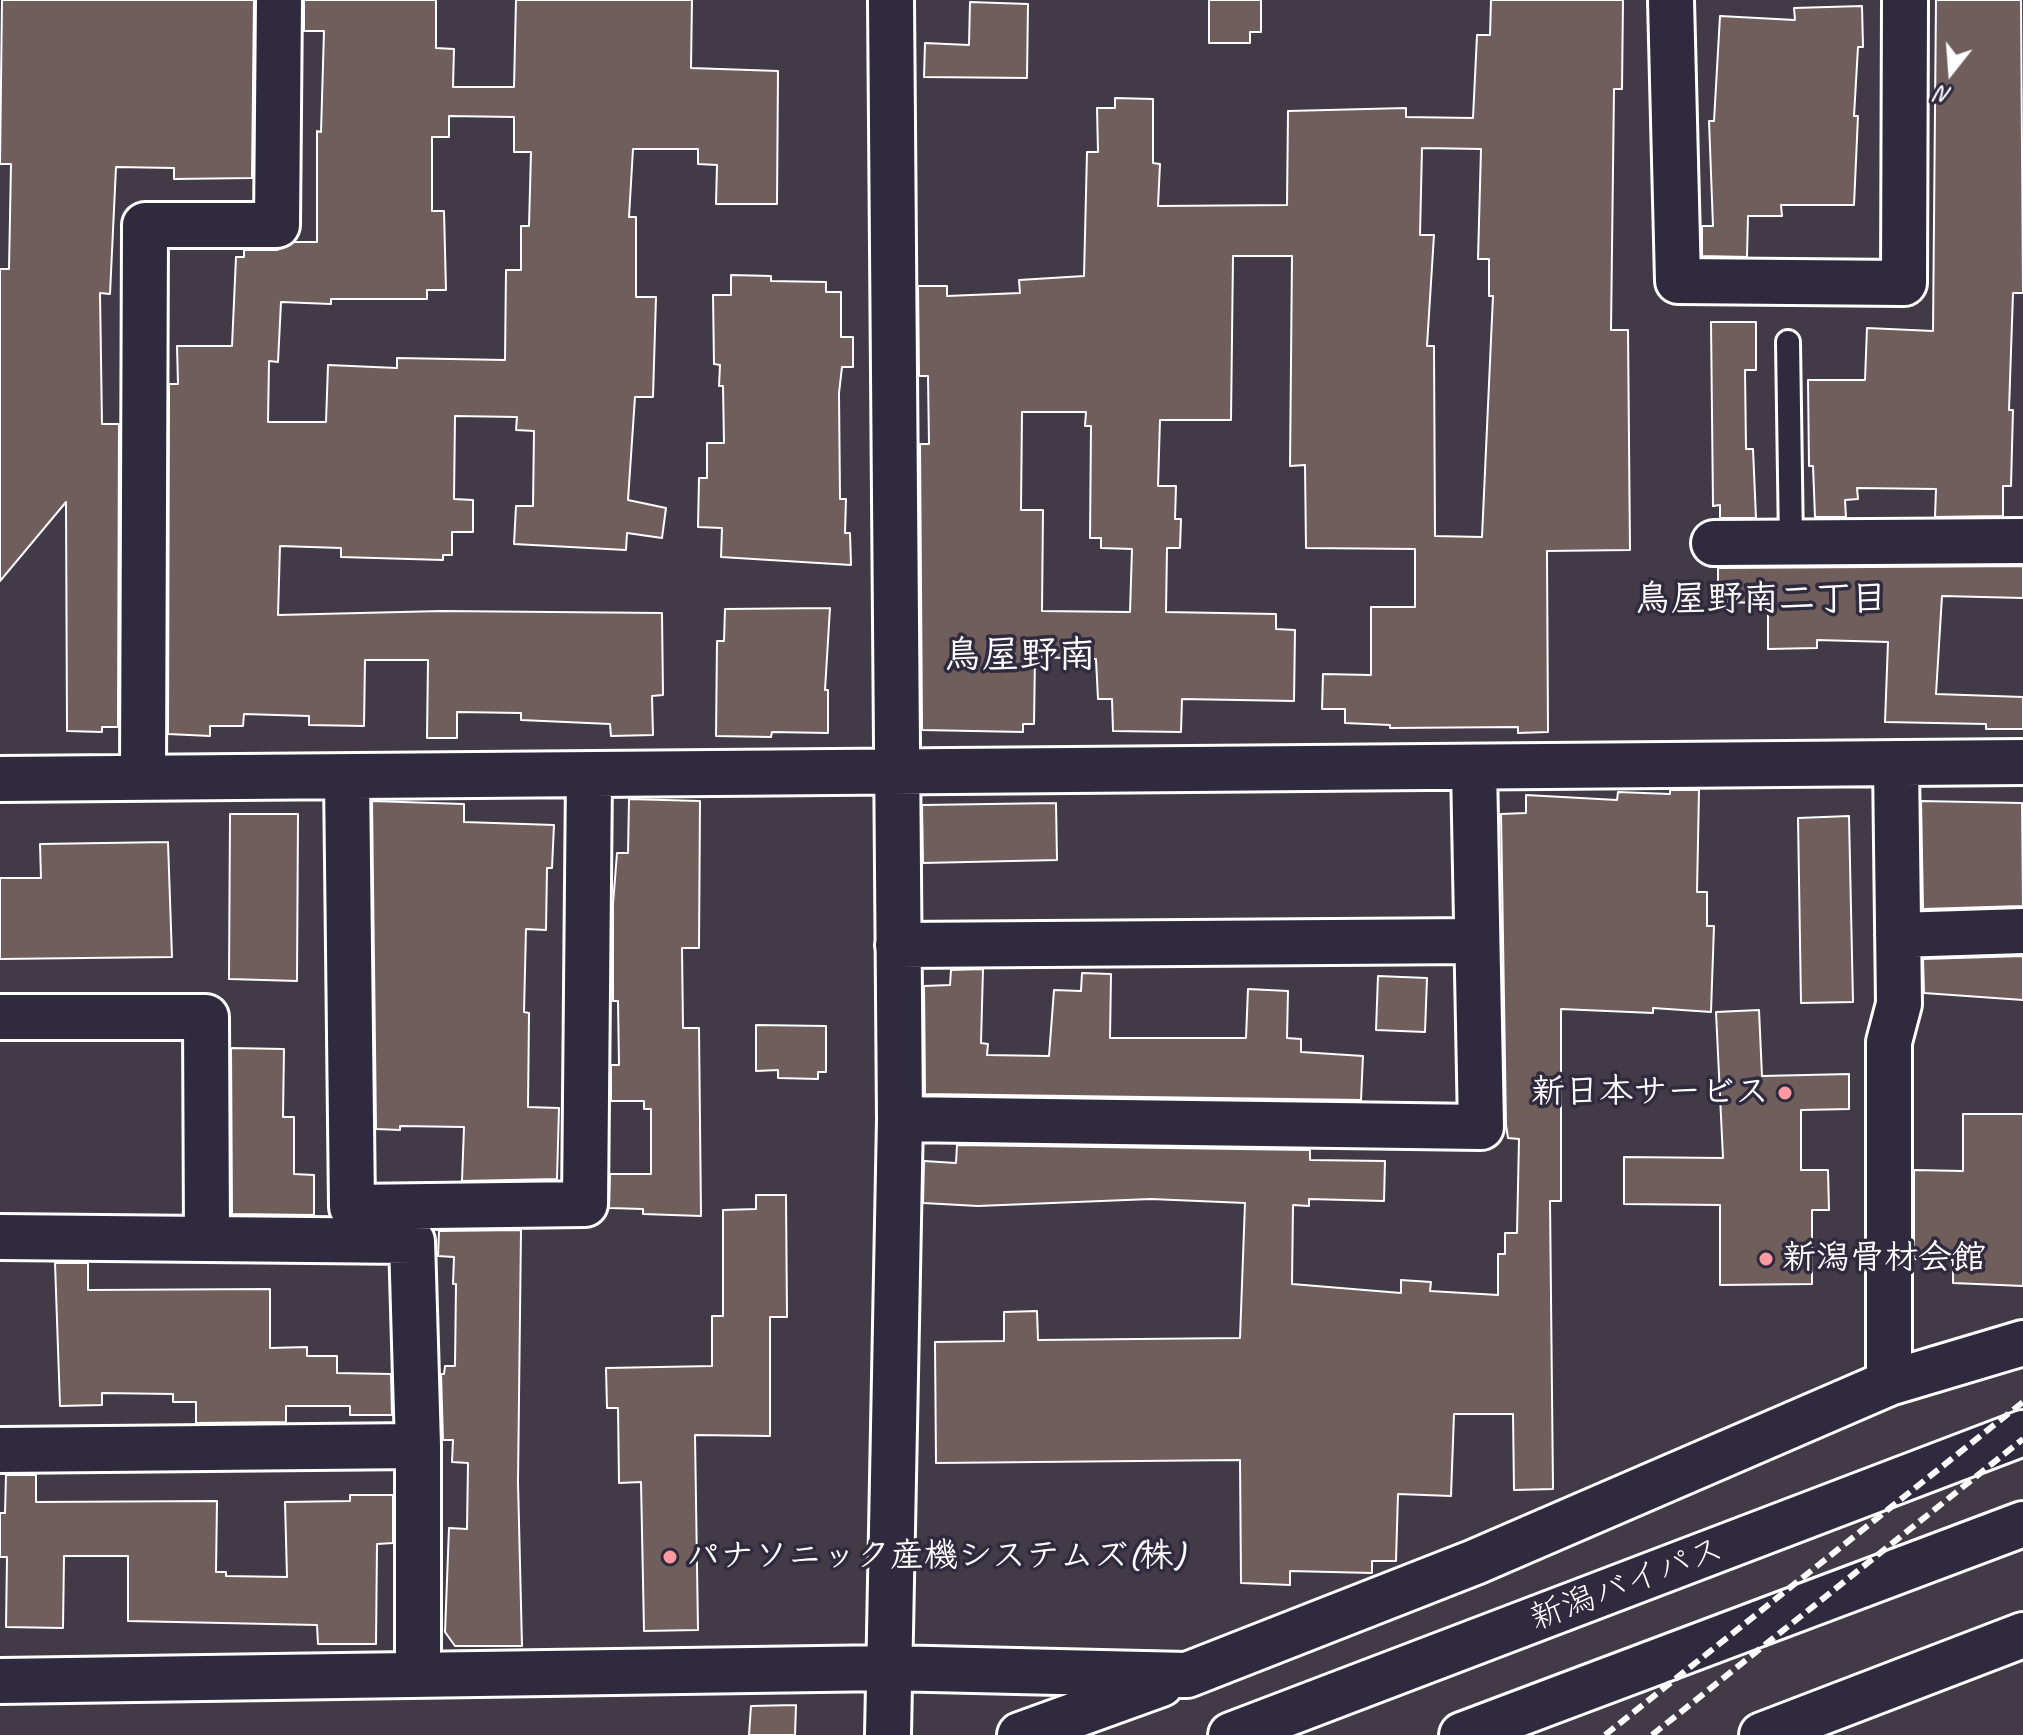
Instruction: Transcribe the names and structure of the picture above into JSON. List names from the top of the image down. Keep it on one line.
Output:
{"streets":{"main road":["新潟バイパス"]},"districts":["鳥屋野南二丁目","鳥屋野南"],"places":["新日本サービス","新潟骨材会館","パナソニック産機システムズ(株)"],"north":"bottom"}
